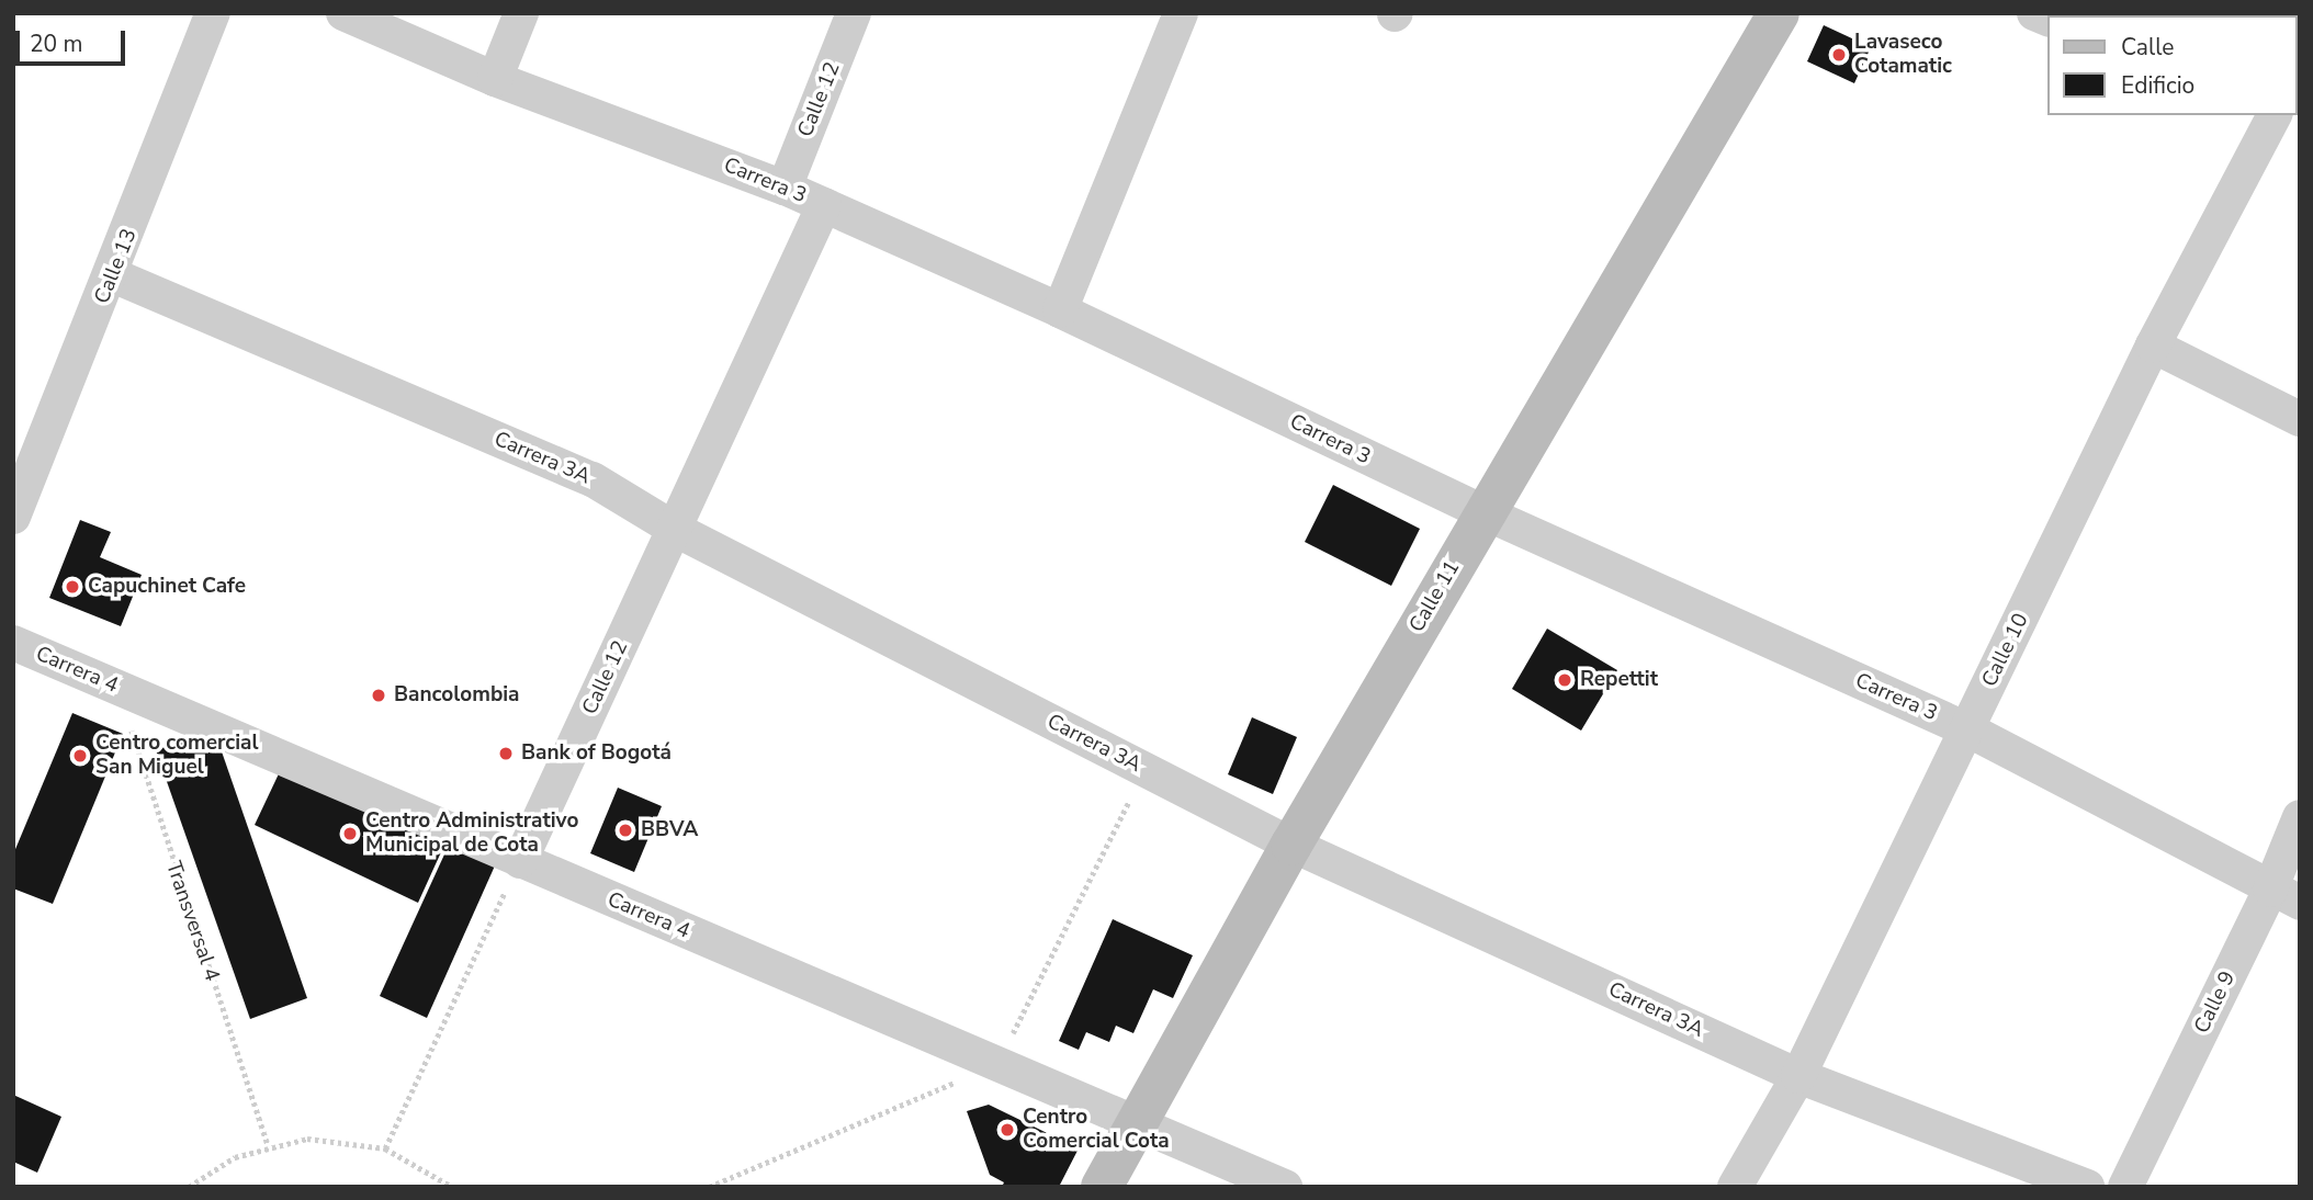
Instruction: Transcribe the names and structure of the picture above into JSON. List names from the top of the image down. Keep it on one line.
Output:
{"streets":{"main road":["Calle 11"],"street":["Calle 12","Carrera 3","Calle 13","Carrera 3A","Calle 10","Carrera 4","Calle 9"],"path":["Transversal 4"]},"crossings":[["Calle 12","Carrera 3"],["Calle 12","Carrera 3A"],["Calle 12","Carrera 4"],["Carrera 3","Calle 11"],["Carrera 3","Calle 10"],["Carrera 3","Calle 9"],["Calle 13","Carrera 3A"],["Carrera 3A","Calle 11"],["Carrera 3A","Calle 10"],["Calle 11","Carrera 4"],["Carrera 4","Transversal 4"]],"places":["Lavaseco Cotamatic","Capuchinet Cafe","Repettit","Bancolombia","Bank of Bogotá","Centro comercial San Miguel","BBVA","Centro Administrativo Municipal de Cota","Centro Comercial Cota"],"legend":["Calle","Edificio"],"scale_bar":"20 m"}
